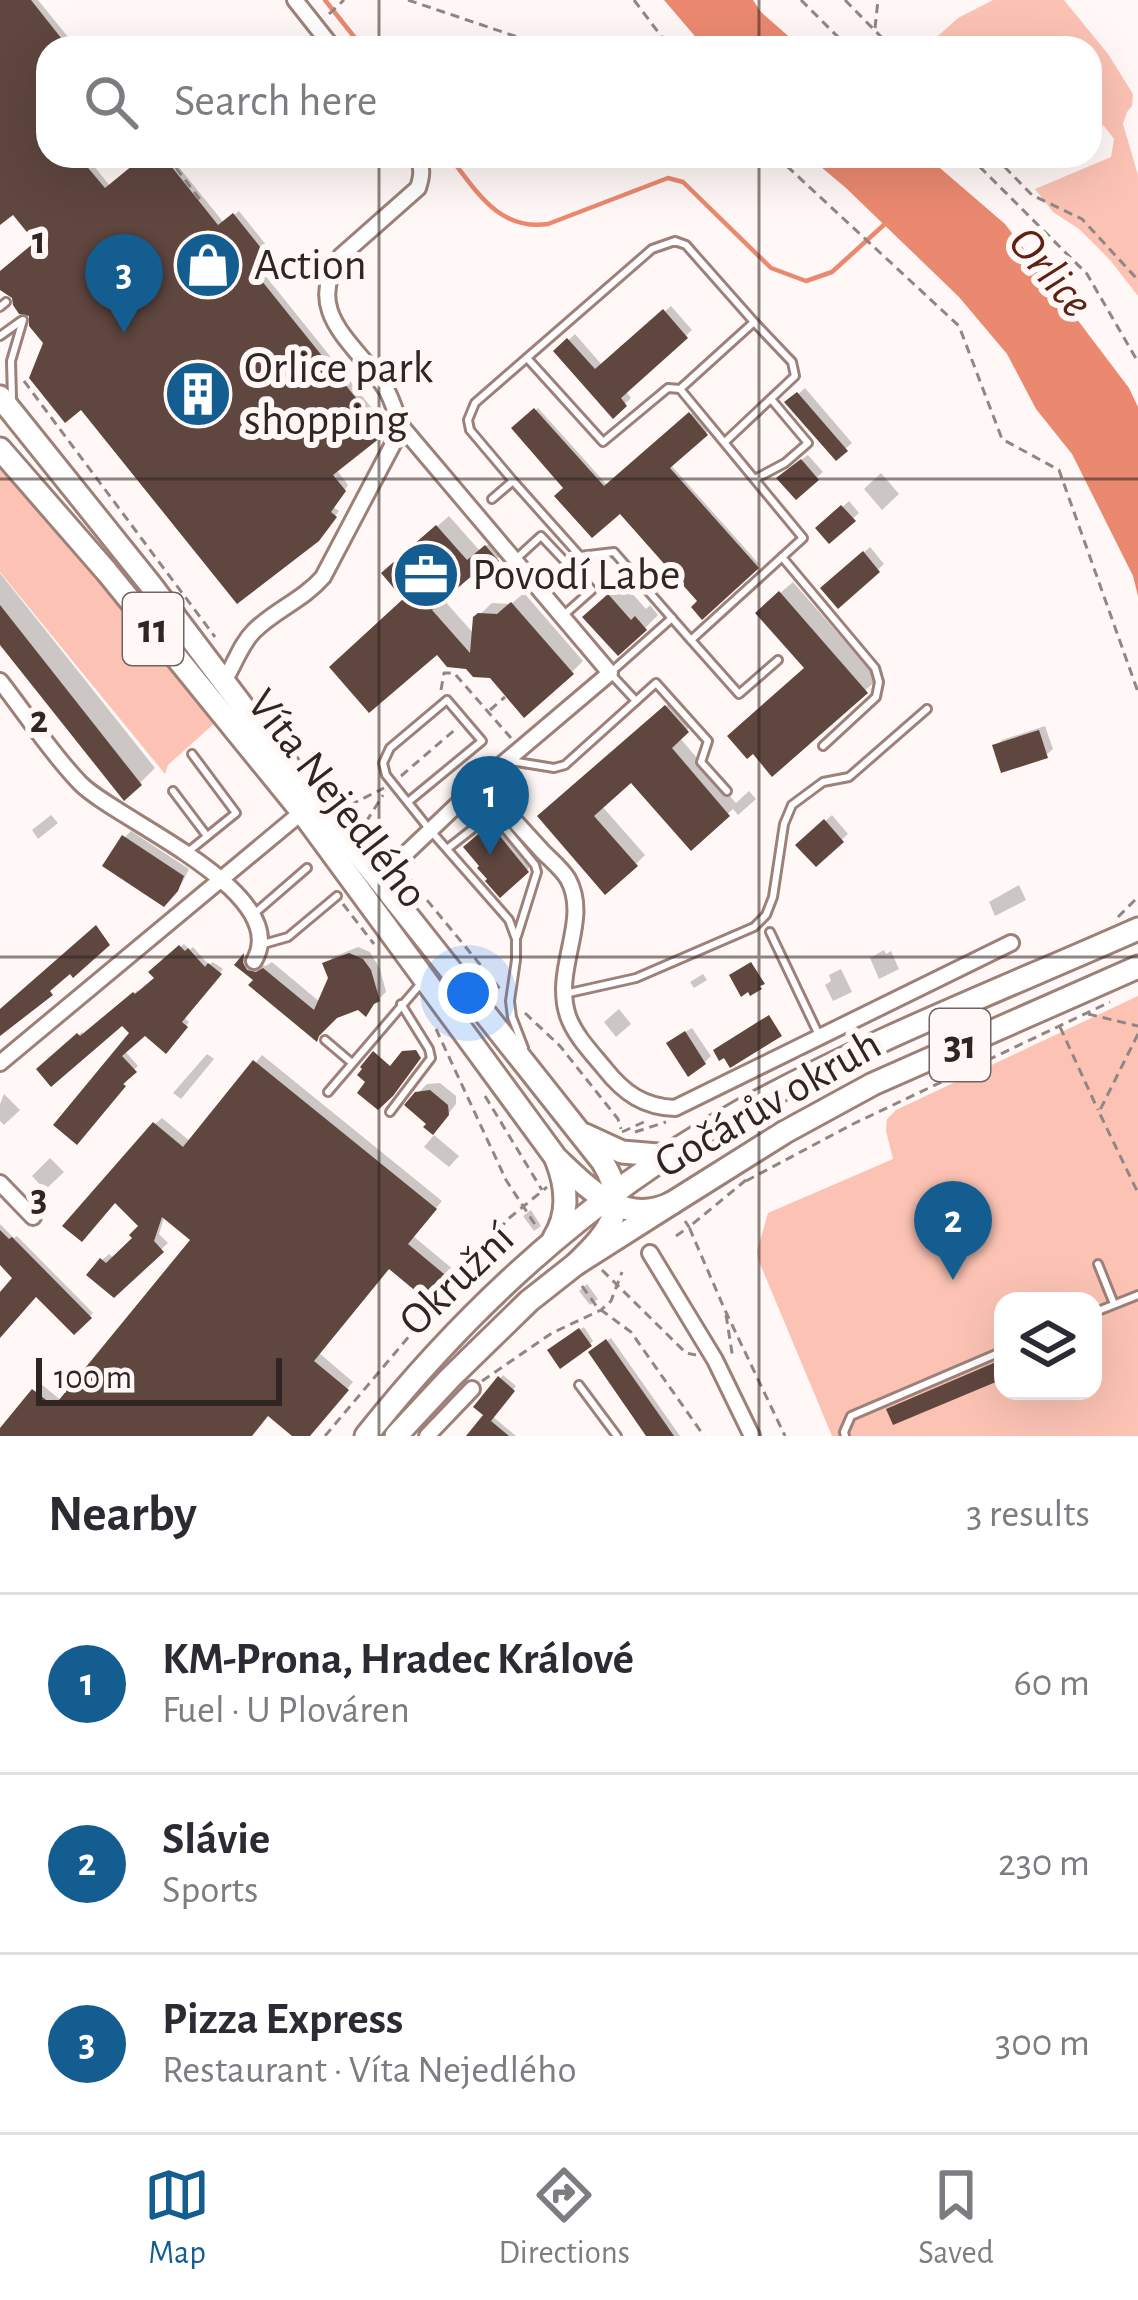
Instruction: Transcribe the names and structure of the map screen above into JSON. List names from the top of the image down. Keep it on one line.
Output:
{"streets":{"main road":["11","Víta Nejedlého","31","Gočárův okruh","Okružní"]},"crossings":[["Víta Nejedlého","Gočárův okruh"],["Víta Nejedlého","Okružní"],["Gočárův okruh","Okružní"]],"water":["Orlice"],"places":{"shop":["Action"],"building":["Orlice park shopping"],"office":["Povodí Labe"]},"scale_bar":"100 m","page":{"search":"Search here","pins":["3","1","2"],"scale":"100 m","heading":["Nearby","3 results"],"list":[{"mark":"1","name":"KM-Prona, Hradec Králové","note":"Fuel · U Plováren","value":"60 m"},{"mark":"2","name":"Slávie","note":"Sports","value":"230 m"},{"mark":"3","name":"Pizza Express","note":"Restaurant · Víta Nejedlého","value":"300 m"}],"nav":["Map","Directions","Saved"]},"grid":{"rows":["1","2","3"]}}
